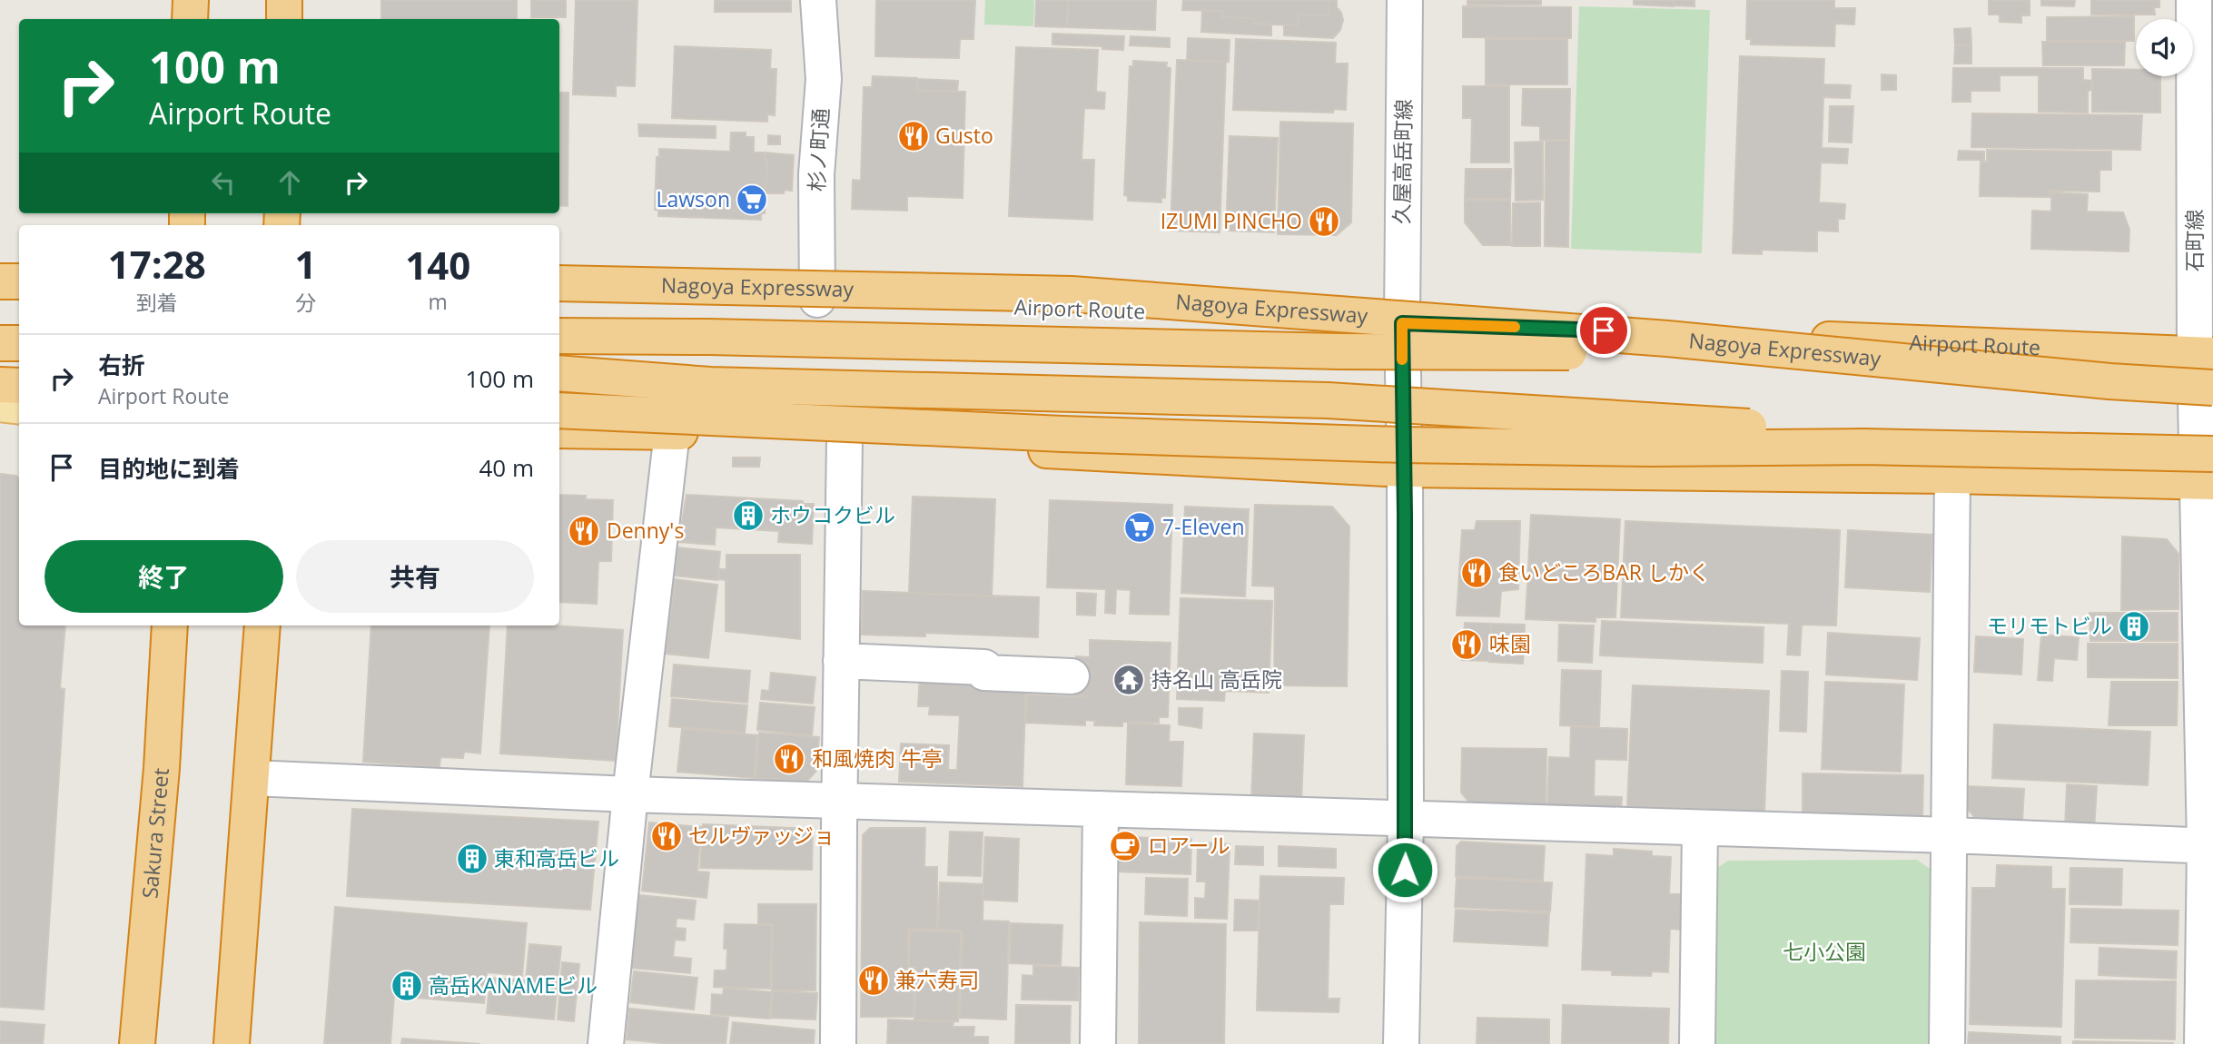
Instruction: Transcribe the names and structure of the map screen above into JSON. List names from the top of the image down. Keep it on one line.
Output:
{"streets":{"highway":["Nagoya Expressway","Airport Route","Sakura Street"],"street":["杉ノ町通","久屋高岳町線","石町線"]},"crossings":[["杉ノ町通","Airport Route"],["久屋高岳町線","Airport Route"],["石町線","Airport Route"]],"parks":["七小公園"],"places":{"restaurant":["Gusto","IZUMI PINCHO","Denny's","食いどころBAR しかく","味園","和風焼肉 牛亭","セルヴァッジョ","兼六寿司"],"supermarket":["Lawson","7-Eleven"],"building":["ホウコクビル","モリモトビル","東和高岳ビル","高岳KANAMEビル"],"temple":["持名山 高岳院"],"cafe":["ロアール"]},"page":{"turn":["100 m","Airport Route"],"eta":["17:28","到着","1","分","140","m"],"list":[{"name":"右折","note":"Airport Route","value":"100 m"},{"name":"目的地に到着","value":"40 m"}],"buttons":["終了","共有"]}}
